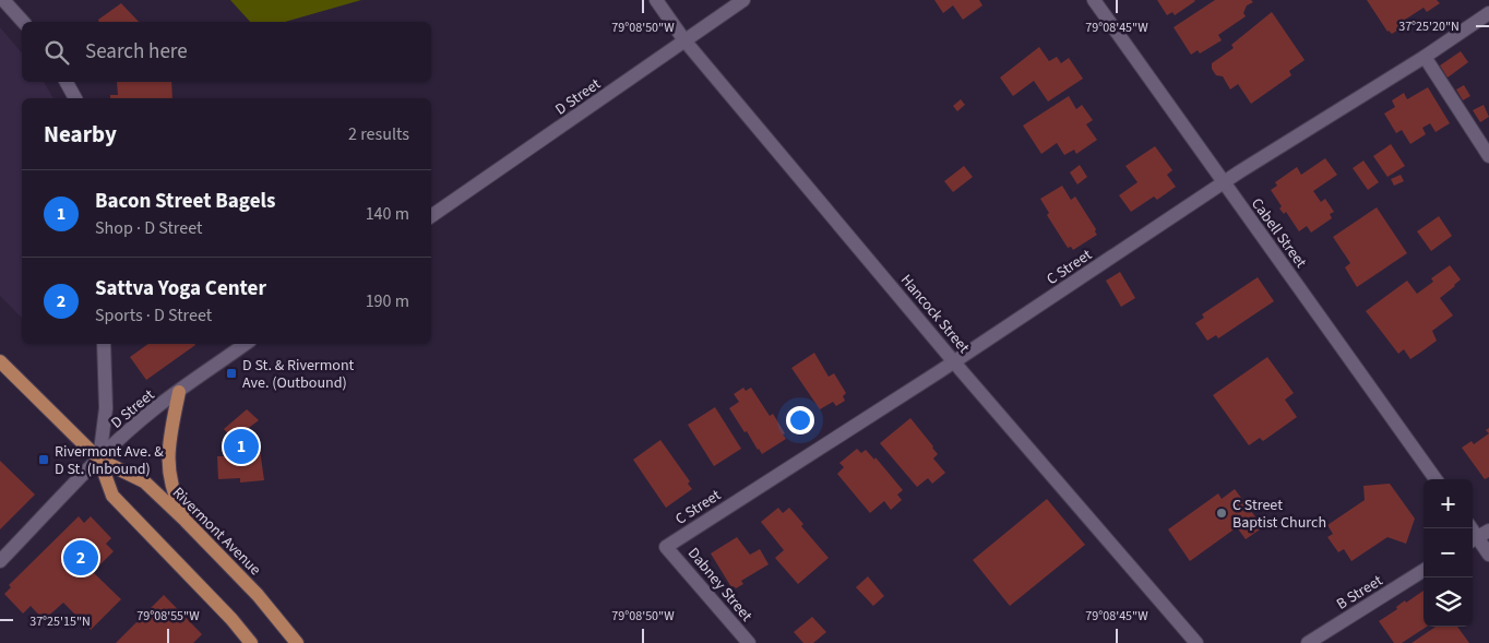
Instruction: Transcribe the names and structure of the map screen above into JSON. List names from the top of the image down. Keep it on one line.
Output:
{"streets":{"main road":["Rivermont Avenue"],"street":["D Street","Cabell Street","C Street","Hancock Street","Dabney Street","B Street"]},"crossings":[["D Street","Hancock Street"],["D Street","Rivermont Avenue"],["Cabell Street","C Street"],["C Street","Hancock Street"],["C Street","Dabney Street"]],"places":{"transit":["D St. & Rivermont Ave. (Outbound)","Rivermont Ave. & D St. (Inbound)"],"other":["C Street Baptist Church"]},"page":{"search":"Search here","heading":["Nearby","2 results"],"list":[{"mark":"1","name":"Bacon Street Bagels","note":"Shop · D Street","value":"140 m"},{"mark":"2","name":"Sattva Yoga Center","note":"Sports · D Street","value":"190 m"}],"pins":["1","2"],"map_buttons":["+","−"]},"coordinates":["37°25'20\"N","79°08'50\"W","79°08'45\"W","79°08'55\"W","37°25'15\"N"]}
